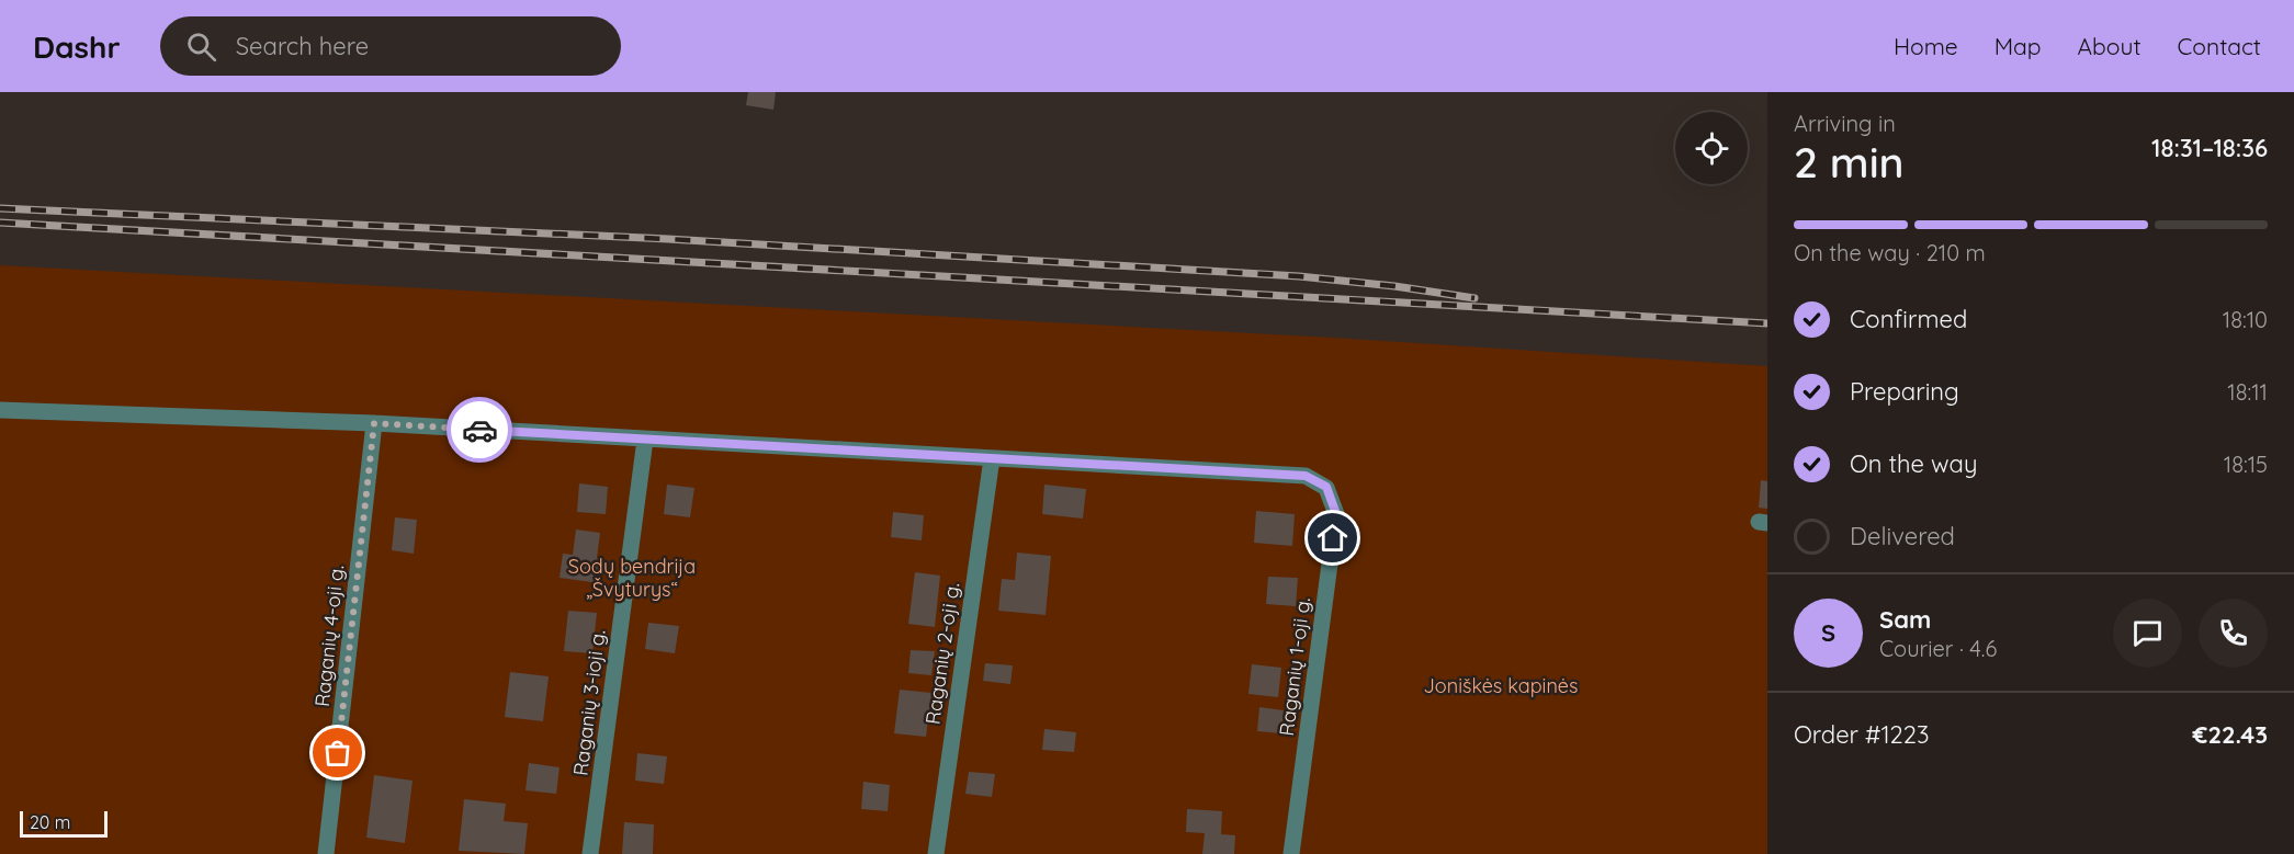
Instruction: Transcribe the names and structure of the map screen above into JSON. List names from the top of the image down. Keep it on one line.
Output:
{"streets":{"street":["Raganių 4-oji g.","Raganių 2-oji g.","Raganių 1-oji g.","Raganių 3-ioji g."]},"crossings":[["Raganių 2-oji g.","Raganių 1-oji g."]],"parks":["Sodų bendrija „Švyturys“","Joniškės kapinės"],"scale_bar":"20 m","page":{"header":"Dashr","search":"Search here","nav":["Home","Map","About","Contact"],"heading":["2 min","Arriving in","18:31–18:36"],"panel":["Sam","Courier · 4.6","Order #1223","€22.43"],"bar":"On the way · 210 m","list":[["Confirmed","18:10"],["Preparing","18:11"],["On the way","18:15"],"Delivered"],"round":"S","scale":"20 m"}}
